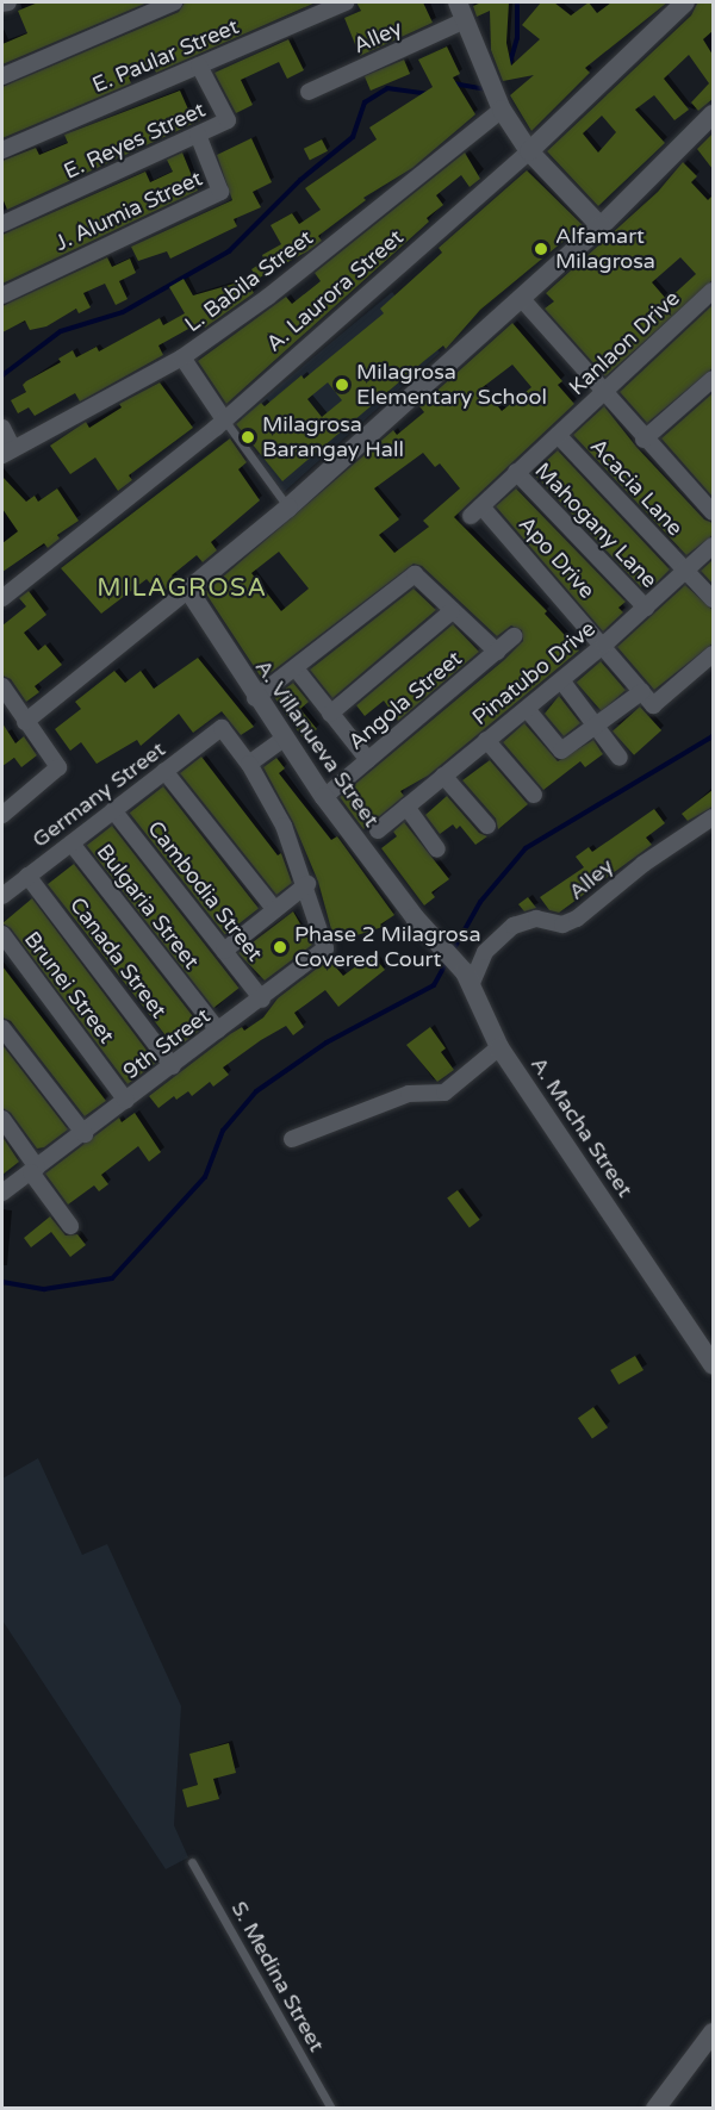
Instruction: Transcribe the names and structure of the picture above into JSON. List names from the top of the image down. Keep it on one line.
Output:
{"streets":{"street":["Alley","E. Paular Street","E. Reyes Street","J. Alumia Street","L. Babila Street","A. Laurora Street","Kanlaon Drive","Acacia Lane","Mahogany Lane","Apo Drive","Pinatubo Drive","Angola Street","A. Villanueva Street","Germany Street","Cambodia Street","Bulgaria Street","Canada Street","Brunei Street","9th Street","A. Macha Street"],"lane":["S. Medina Street"]},"crossings":[["Alley","A. Macha Street"],["E. Paular Street","E. Reyes Street"],["E. Reyes Street","J. Alumia Street"],["Kanlaon Drive","Acacia Lane"],["Kanlaon Drive","Mahogany Lane"],["Kanlaon Drive","Apo Drive"],["Acacia Lane","Pinatubo Drive"],["Mahogany Lane","Pinatubo Drive"],["Apo Drive","Pinatubo Drive"],["Angola Street","A. Villanueva Street"],["A. Villanueva Street","A. Macha Street"],["Germany Street","Cambodia Street"],["Germany Street","Bulgaria Street"],["Germany Street","Canada Street"],["Cambodia Street","9th Street"],["Bulgaria Street","9th Street"],["Canada Street","9th Street"],["Brunei Street","9th Street"]],"districts":["MILAGROSA"],"places":["Alfamart Milagrosa","Milagrosa Elementary School","Milagrosa Barangay Hall","Phase 2 Milagrosa Covered Court"]}
